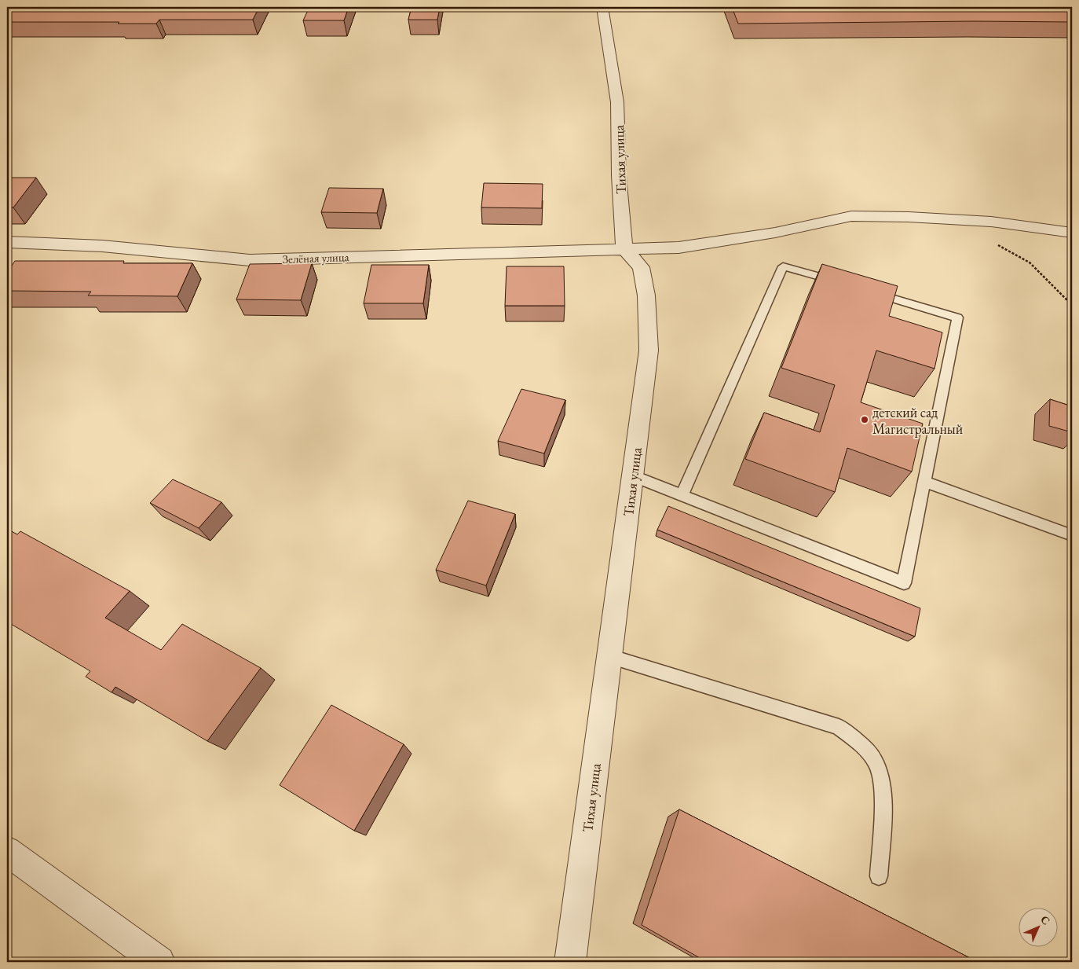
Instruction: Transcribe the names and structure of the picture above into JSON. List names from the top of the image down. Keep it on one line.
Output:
{"streets":{"street":["Тихая улица","Зелёная улица"]},"crossings":[["Тихая улица","Зелёная улица"]],"places":["детский сад Магистральный"],"north":"top right"}
